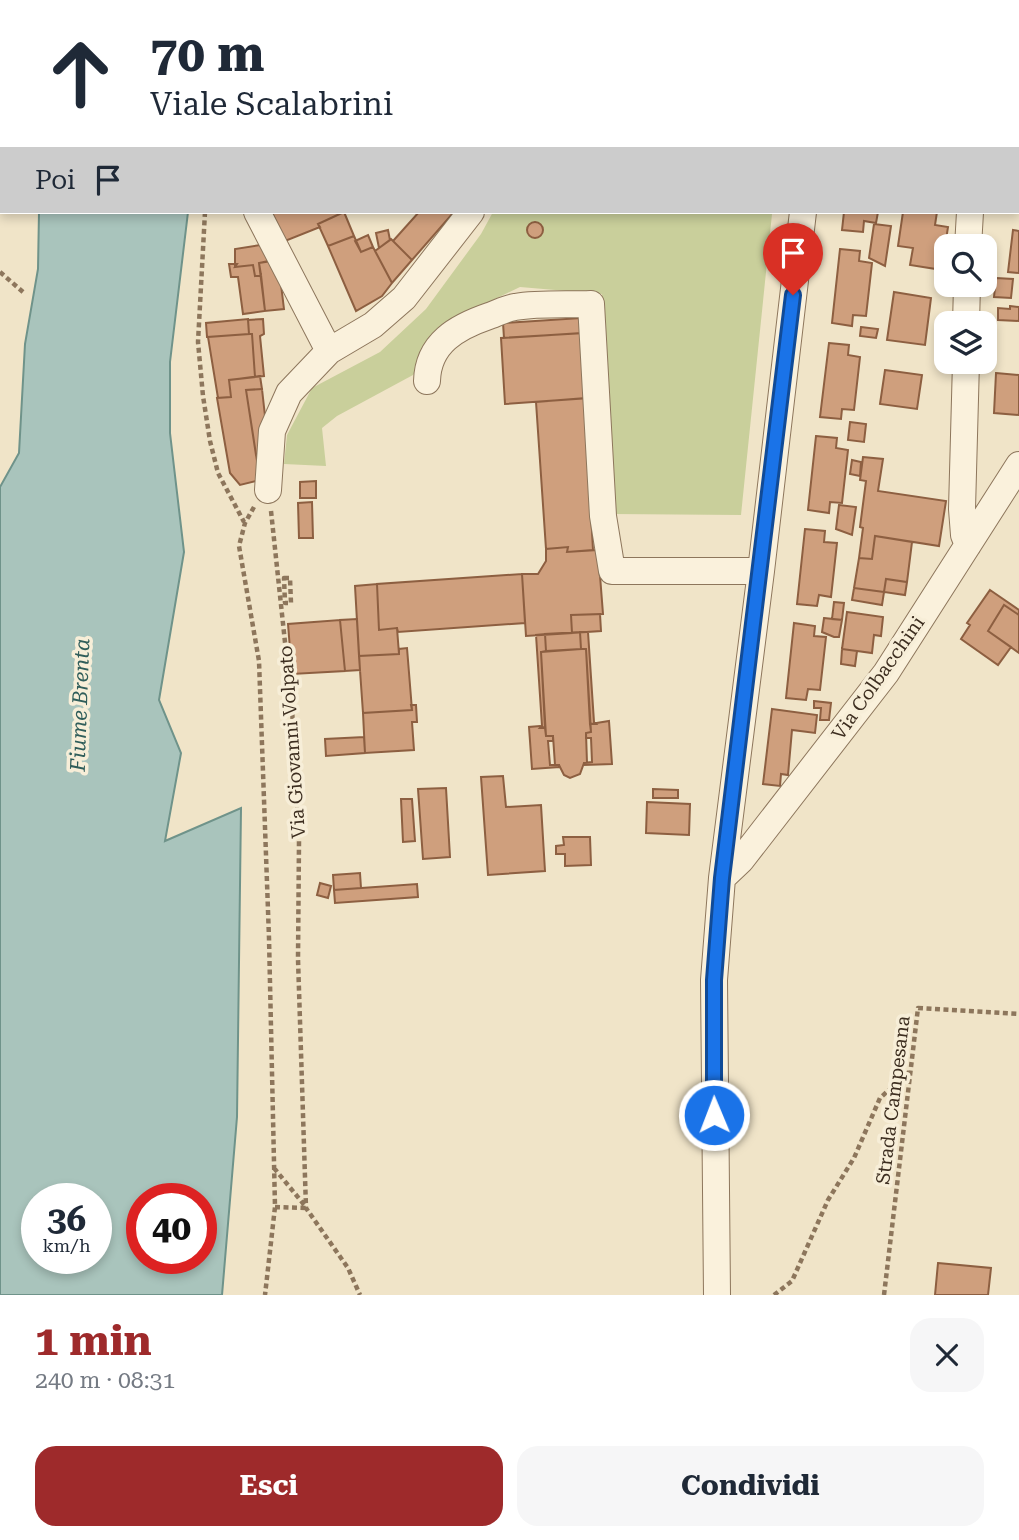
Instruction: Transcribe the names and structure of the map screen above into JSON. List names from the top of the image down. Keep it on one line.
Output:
{"streets":{"street":["Via Colbacchini"],"path":["Via Giovanni Volpato","Strada Campesana"]},"water":["Fiume Brenta"],"page":{"turn":["70 m","Viale Scalabrini"],"then":"Poi","speed":"36 km/h","limit":"40","heading":["1 min","240 m · 08:31"],"buttons":["Esci","Condividi"]}}
